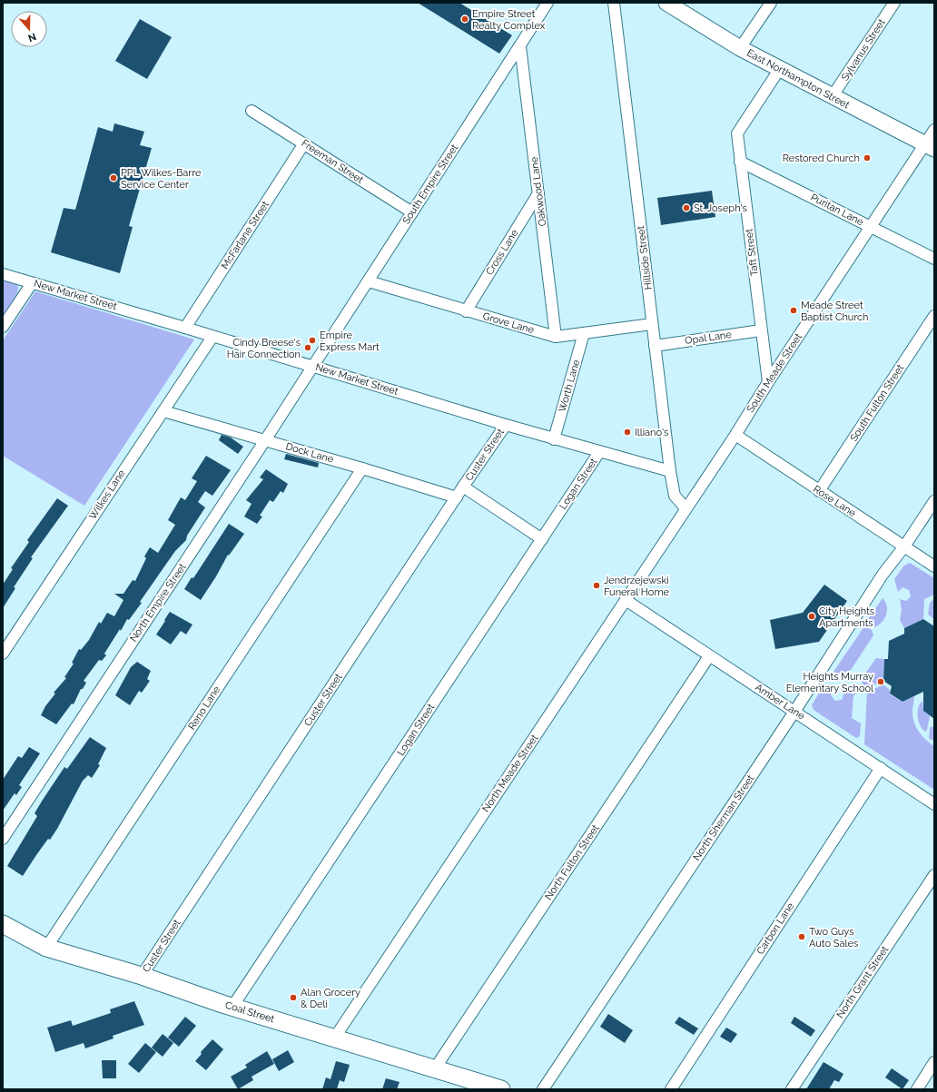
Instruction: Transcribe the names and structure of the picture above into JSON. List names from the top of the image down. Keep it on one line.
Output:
{"streets":{"main road":["East Northampton Street","Coal Street"],"street":["Sylvanus Street","Freeman Street","South Empire Street","Oakwood Lane","Puritan Lane","McFarlane Street","Cross Lane","Taft Street","Hillside Street","New Market Street","Grove Lane","Opal Lane","South Meade Street","Worth Lane","South Fulton Street","Dock Lane","Custer Street","Logan Street","Wilkes Lane","Rose Lane","North Empire Street","Amber Lane","Reno Lane","North Meade Street","North Sherman Street","North Fulton Street","Carbon Lane","North Grant Street"]},"crossings":[["Sylvanus Street","East Northampton Street"],["East Northampton Street","Taft Street"],["East Northampton Street","South Meade Street"],["Freeman Street","South Empire Street"],["Freeman Street","McFarlane Street"],["South Empire Street","Oakwood Lane"],["South Empire Street","New Market Street"],["South Empire Street","Grove Lane"],["South Empire Street","North Empire Street"],["Oakwood Lane","Cross Lane"],["Oakwood Lane","Grove Lane"],["Puritan Lane","Taft Street"],["Puritan Lane","South Meade Street"],["McFarlane Street","New Market Street"],["Cross Lane","Grove Lane"],["Taft Street","Opal Lane"],["Taft Street","South Meade Street"],["Hillside Street","New Market Street"],["Hillside Street","Grove Lane"],["Hillside Street","Opal Lane"],["Hillside Street","South Meade Street"],["Hillside Street","North Meade Street"],["New Market Street","Worth Lane"],["New Market Street","Custer Street"],["New Market Street","Logan Street"],["New Market Street","Wilkes Lane"],["New Market Street","North Empire Street"],["Grove Lane","Worth Lane"],["South Meade Street","Rose Lane"],["South Meade Street","North Meade Street"],["South Fulton Street","Rose Lane"],["Dock Lane","Custer Street"],["Dock Lane","Wilkes Lane"],["Dock Lane","North Empire Street"],["Dock Lane","Reno Lane"],["Custer Street","Coal Street"],["Logan Street","Coal Street"],["Rose Lane","North Sherman Street"],["Amber Lane","North Meade Street"],["Amber Lane","North Sherman Street"],["Amber Lane","North Fulton Street"],["Amber Lane","Carbon Lane"],["Reno Lane","Coal Street"],["North Meade Street","Coal Street"],["North Fulton Street","Coal Street"]],"places":["Empire Street Realty Complex","Restored Church","PPL Wilkes-Barre Service Center","St. Joseph's","Meade Street Baptist Church","Empire Express Mart","Cindy Breese's Hair Connection","Illiano's","Jendrzejewski Funeral Home","City Heights Apartments","Heights Murray Elementary School","Two Guys Auto Sales","Alan Grocery & Deli"],"north":"bottom"}
